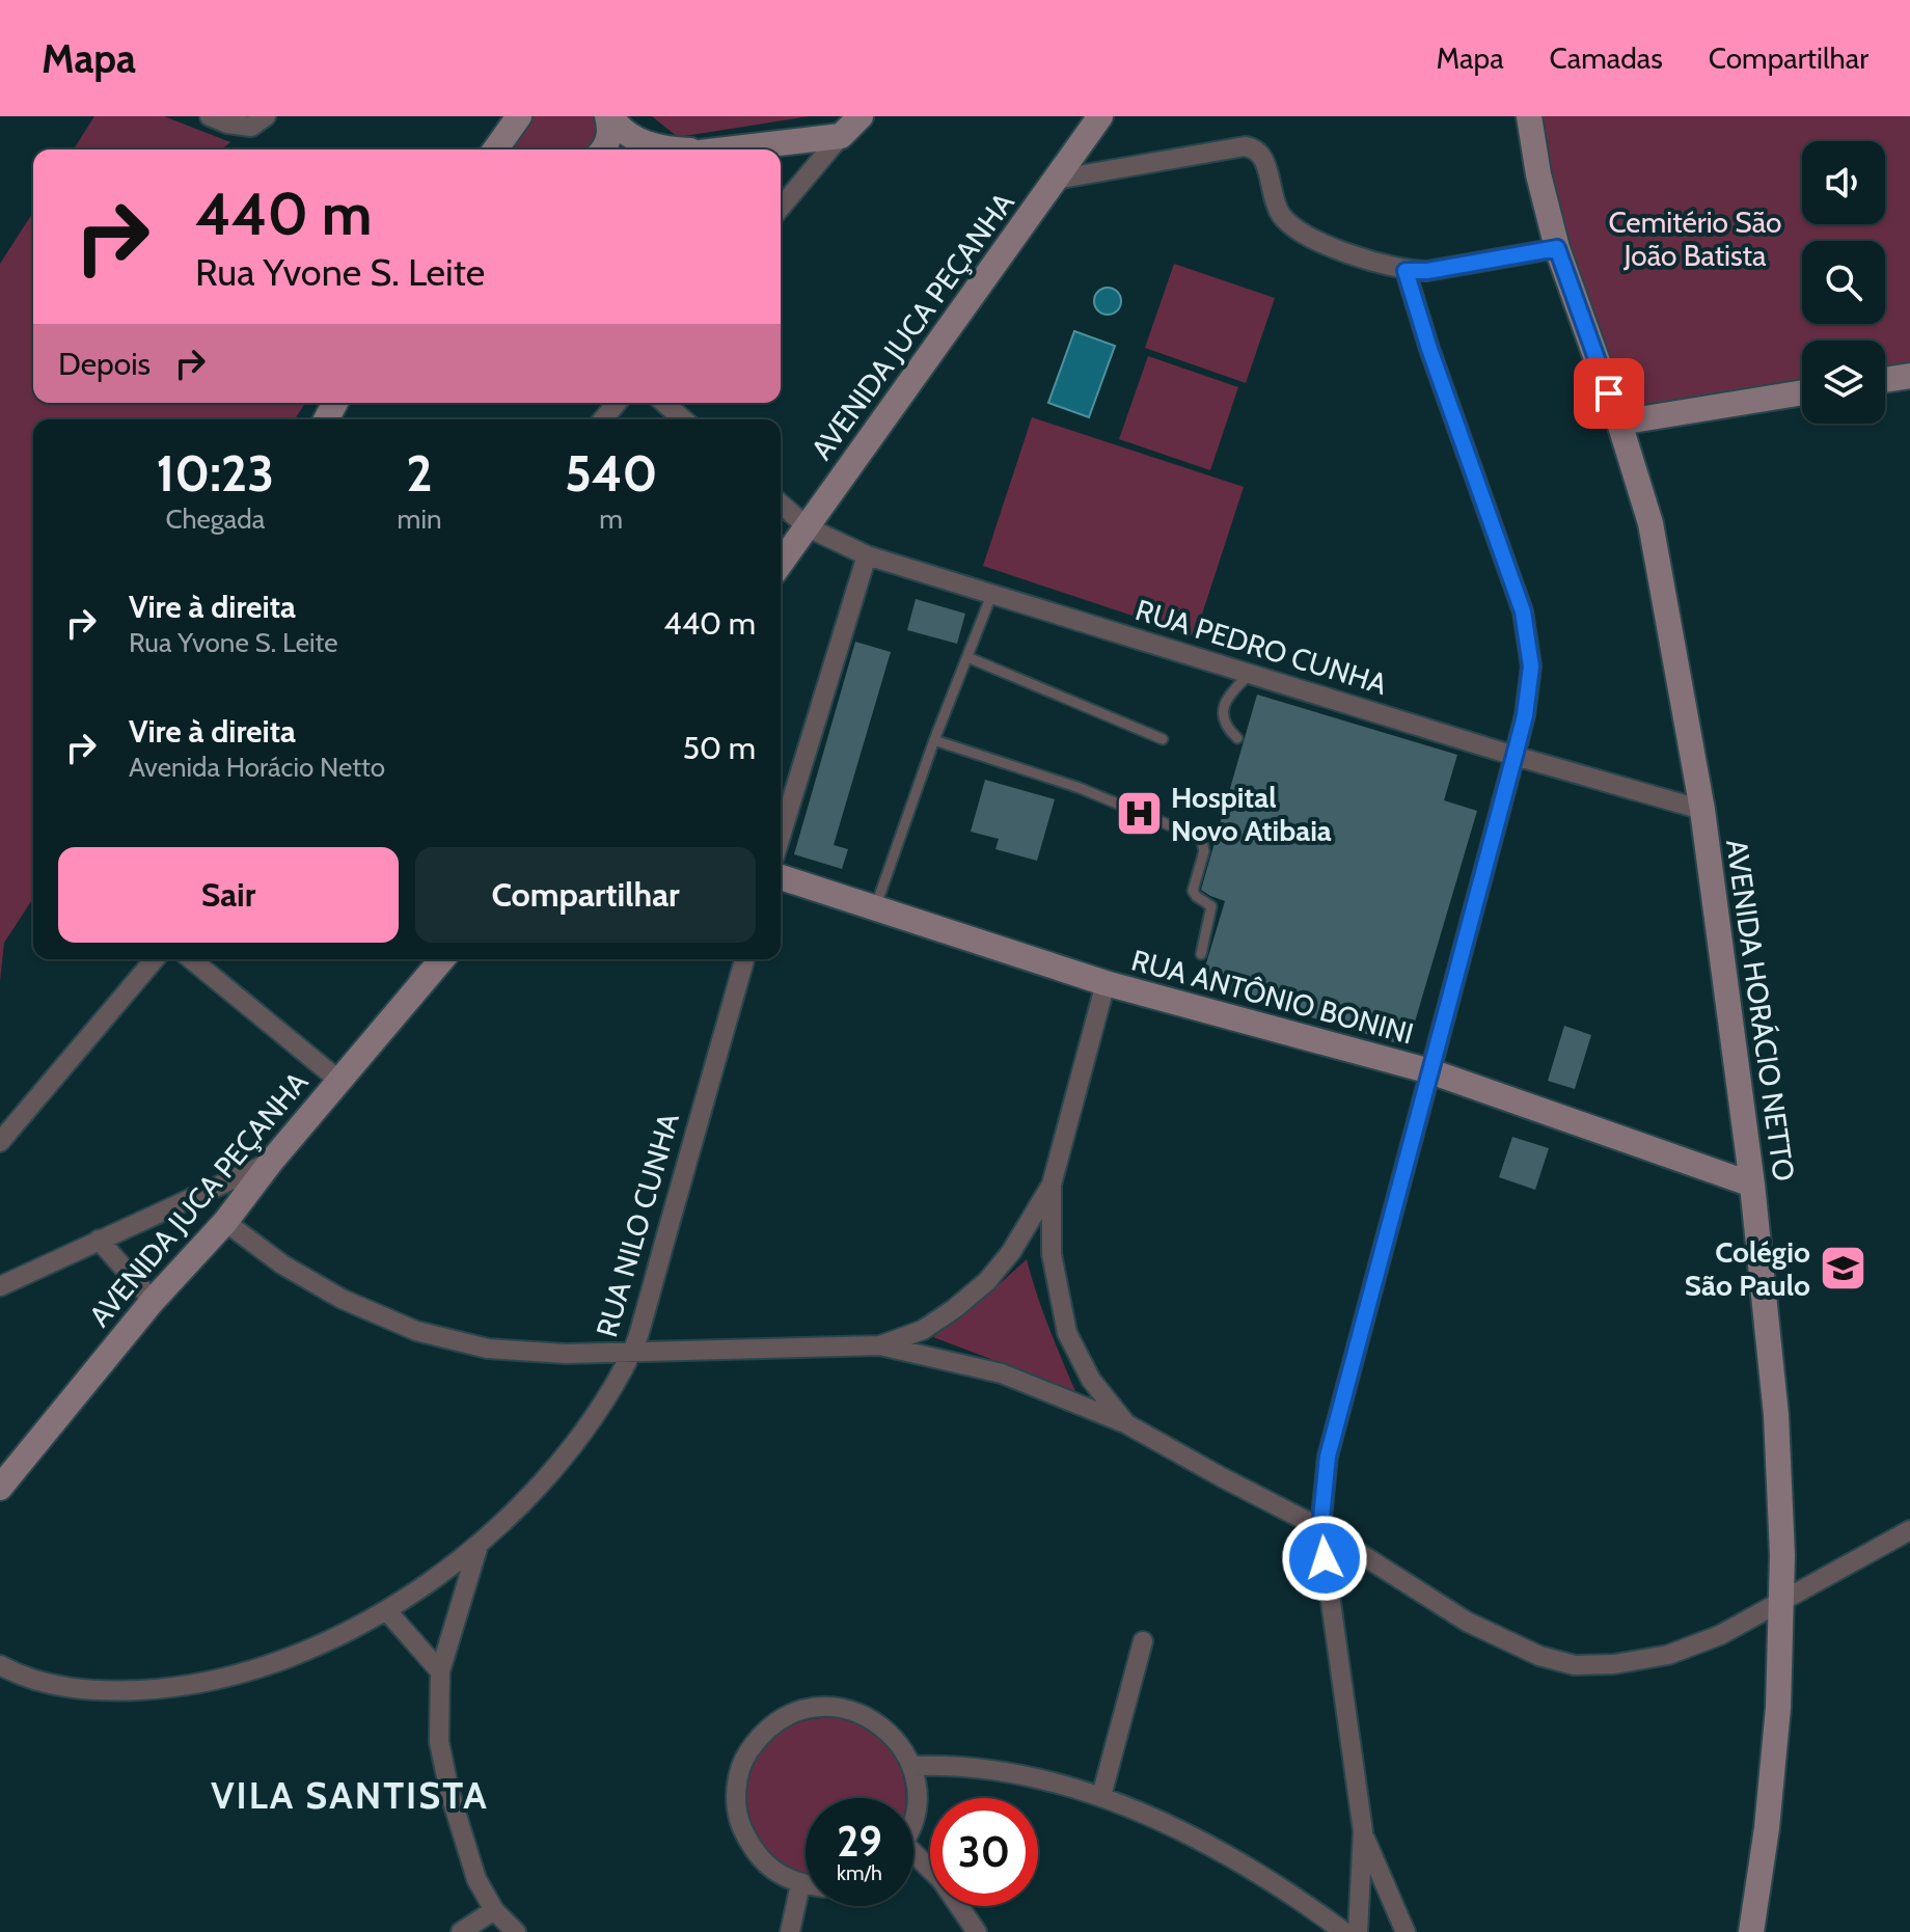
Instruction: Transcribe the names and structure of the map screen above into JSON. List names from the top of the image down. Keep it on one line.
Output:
{"streets":{"main road":["AVENIDA JUCA PEÇANHA","RUA ANTÔNIO BONINI","AVENIDA HORÁCIO NETTO"],"street":["RUA PEDRO CUNHA","RUA NILO CUNHA"]},"crossings":[["AVENIDA JUCA PEÇANHA","RUA PEDRO CUNHA"],["RUA PEDRO CUNHA","AVENIDA HORÁCIO NETTO"],["RUA ANTÔNIO BONINI","AVENIDA HORÁCIO NETTO"]],"districts":["VILA SANTISTA"],"parks":["Cemitério São João Batista"],"places":{"hospital":["Hospital Novo Atibaia"],"school or university":["Colégio São Paulo"]},"page":{"header":"Mapa","nav":["Mapa","Camadas","Compartilhar"],"turn":["440 m","Rua Yvone S. Leite"],"then":"Depois","eta":["10:23","Chegada","2","min","540","m"],"list":[{"name":"Vire à direita","note":"Rua Yvone S. Leite","value":"440 m"},{"name":"Vire à direita","note":"Avenida Horácio Netto","value":"50 m"}],"buttons":["Sair","Compartilhar"],"speed":"29 km/h","limit":"30"}}
